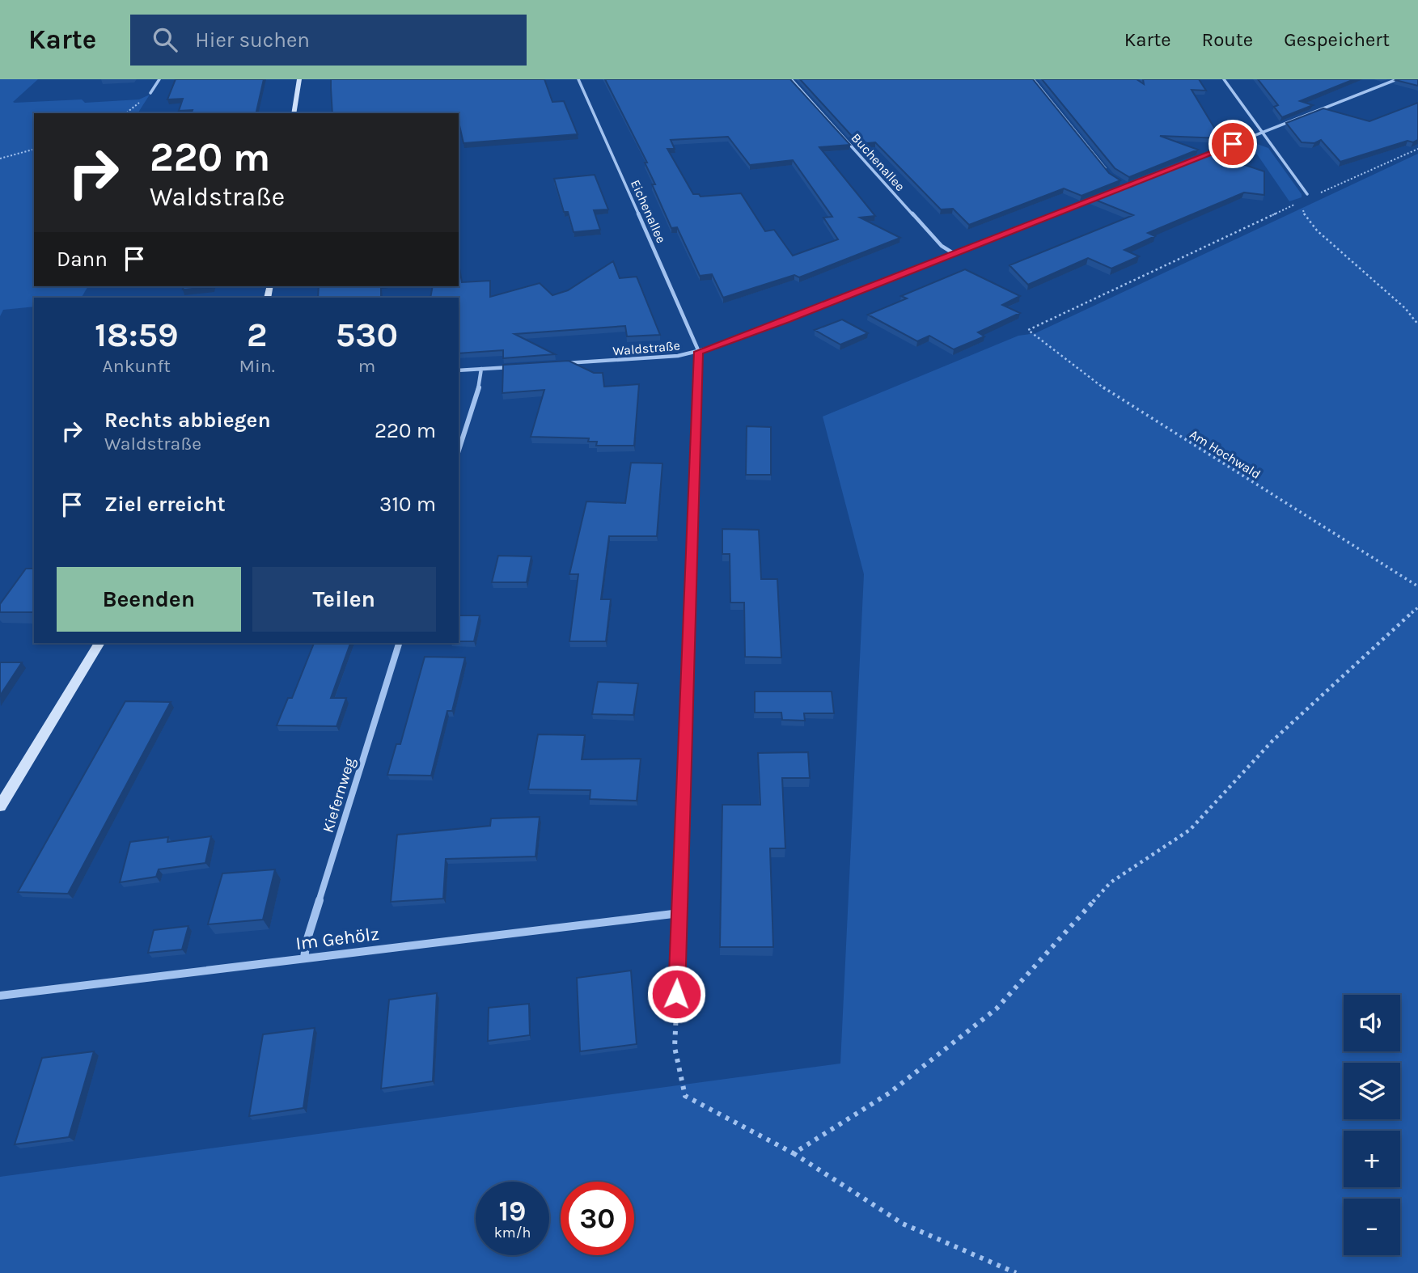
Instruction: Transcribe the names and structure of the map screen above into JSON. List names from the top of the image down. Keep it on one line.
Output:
{"streets":{"street":["Buchenallee","Eichenallee","Waldstraße","Kiefernweg","Im Gehölz"],"path":["Am Hochwald"]},"crossings":[["Buchenallee","Waldstraße"],["Eichenallee","Waldstraße"],["Kiefernweg","Im Gehölz"]],"page":{"header":"Karte","search":"Hier suchen","nav":["Karte","Route","Gespeichert"],"turn":["220 m","Waldstraße"],"then":"Dann","eta":["18:59","Ankunft","2","Min.","530","m"],"list":[{"name":"Rechts abbiegen","note":"Waldstraße","value":"220 m"},{"name":"Ziel erreicht","value":"310 m"}],"buttons":["Beenden","Teilen"],"map_buttons":["+","−"],"speed":"19 km/h","limit":"30"}}
